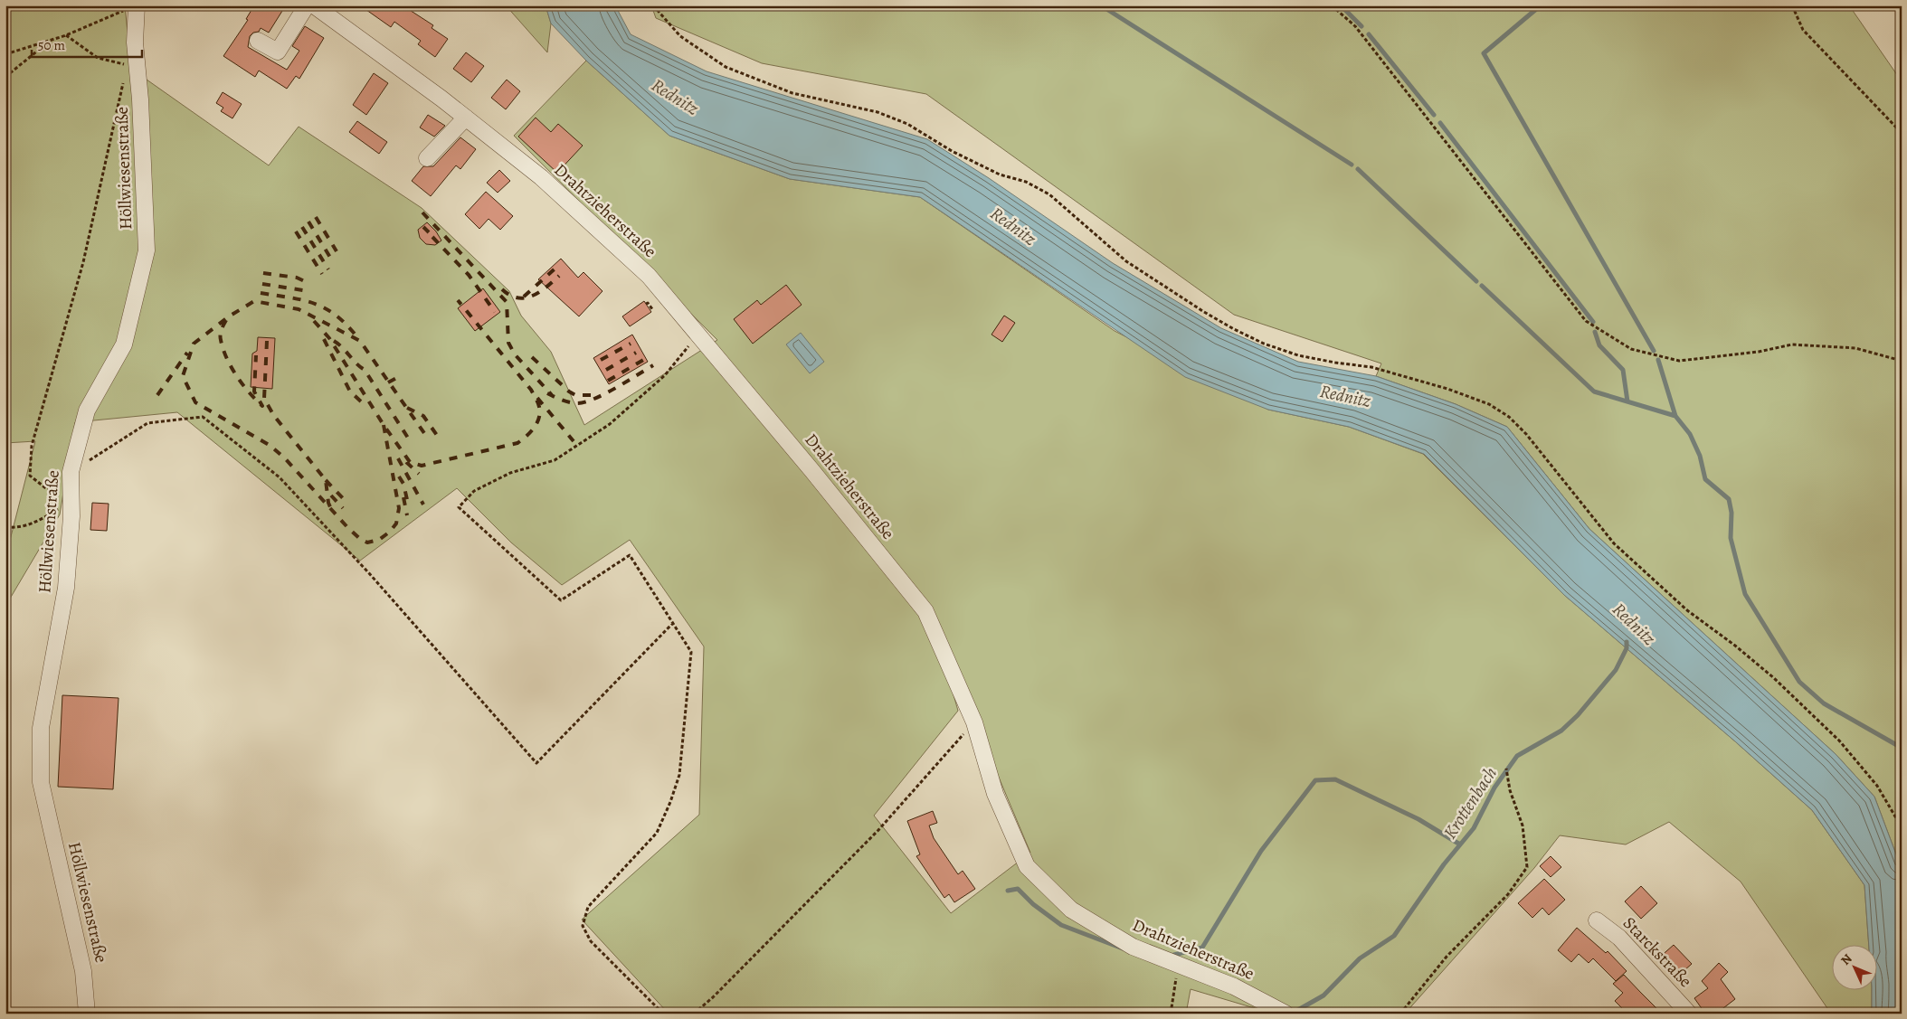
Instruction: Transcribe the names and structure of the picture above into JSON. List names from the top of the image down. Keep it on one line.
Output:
{"streets":{"street":["Höllwiesenstraße","Drahtzieherstraße","Starckstraße"]},"water":["Rednitz","Krottenbach"],"scale_bar":"50 m","north":"top left"}
